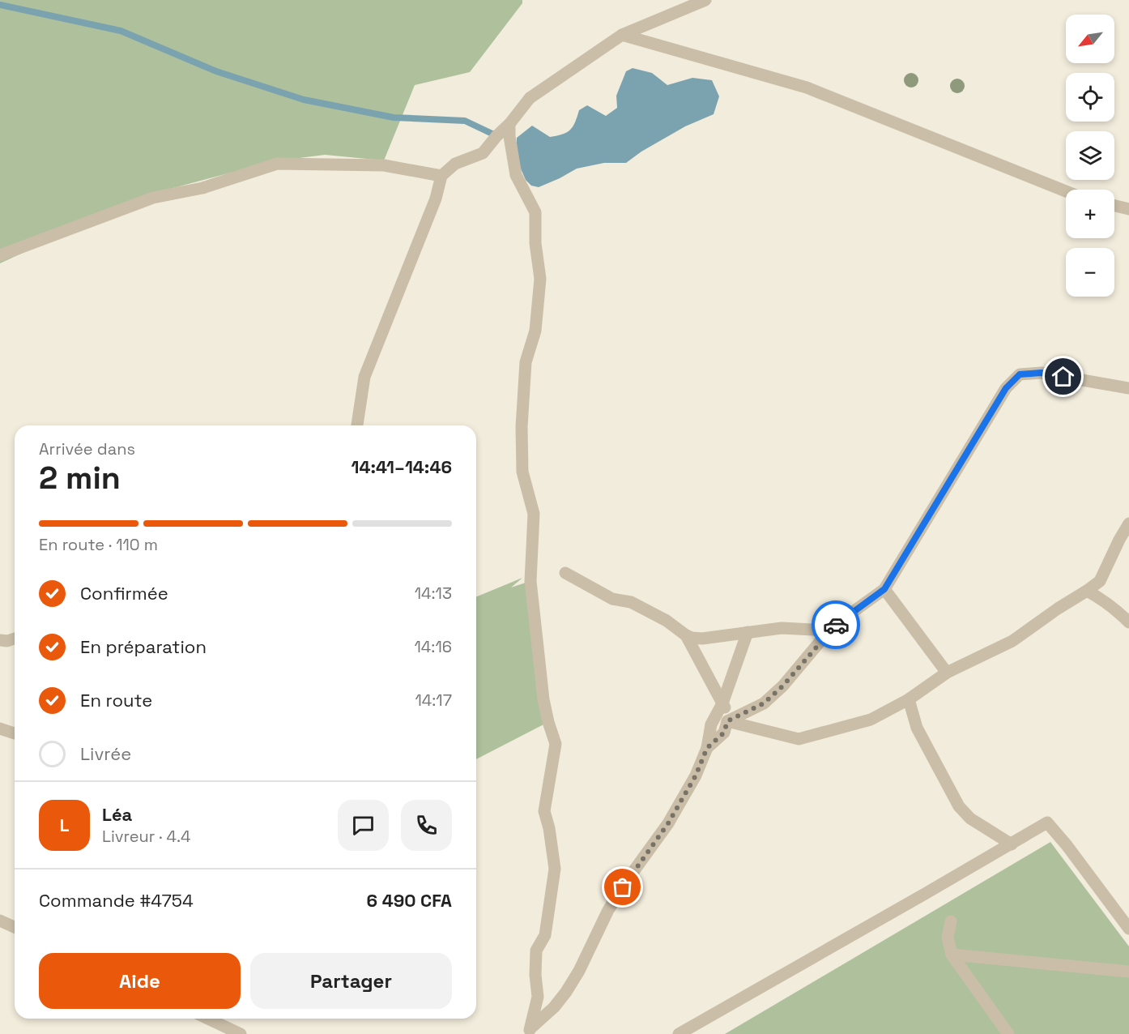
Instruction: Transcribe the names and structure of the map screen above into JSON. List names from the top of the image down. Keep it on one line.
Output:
{"north":"bottom left","page":{"map_buttons":["+","−"],"heading":["2 min","Arrivée dans","14:41–14:46"],"panel":["Léa","Livreur · 4.4","Commande #4754","6 490 CFA"],"bar":"En route · 110 m","list":[["Confirmée","14:13"],["En préparation","14:16"],["En route","14:17"],"Livrée"],"round":"L","buttons":["Aide","Partager"]}}
